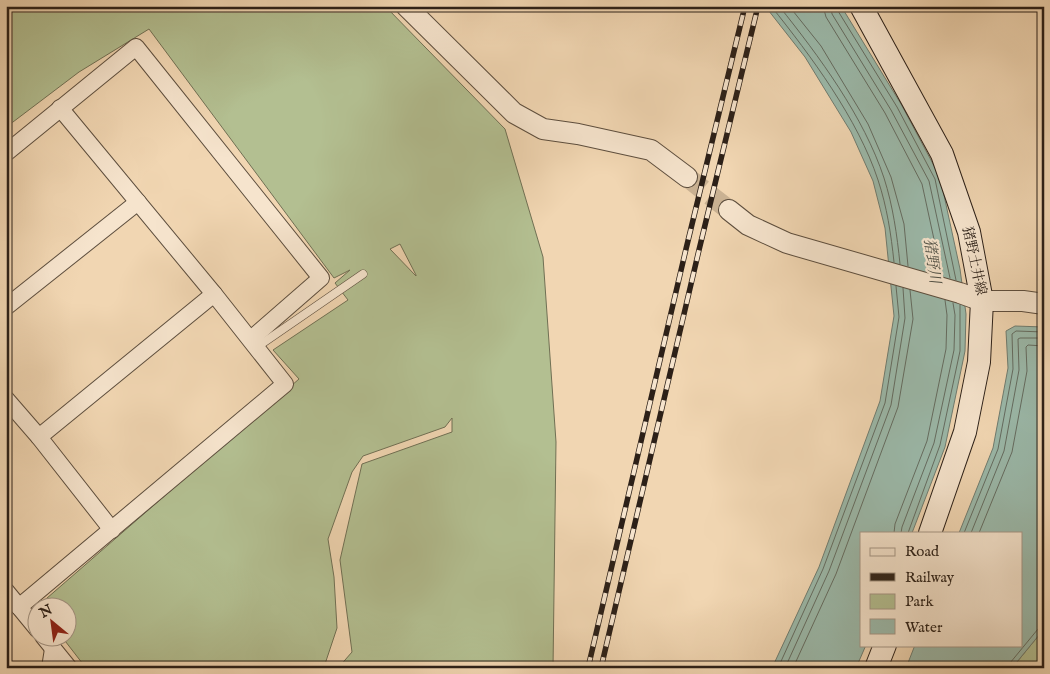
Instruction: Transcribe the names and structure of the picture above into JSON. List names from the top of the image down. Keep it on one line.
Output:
{"streets":{"main road":["猪野土井線"]},"water":["猪野川"],"legend":["Road","Railway","Park","Water"],"north":"top left"}
